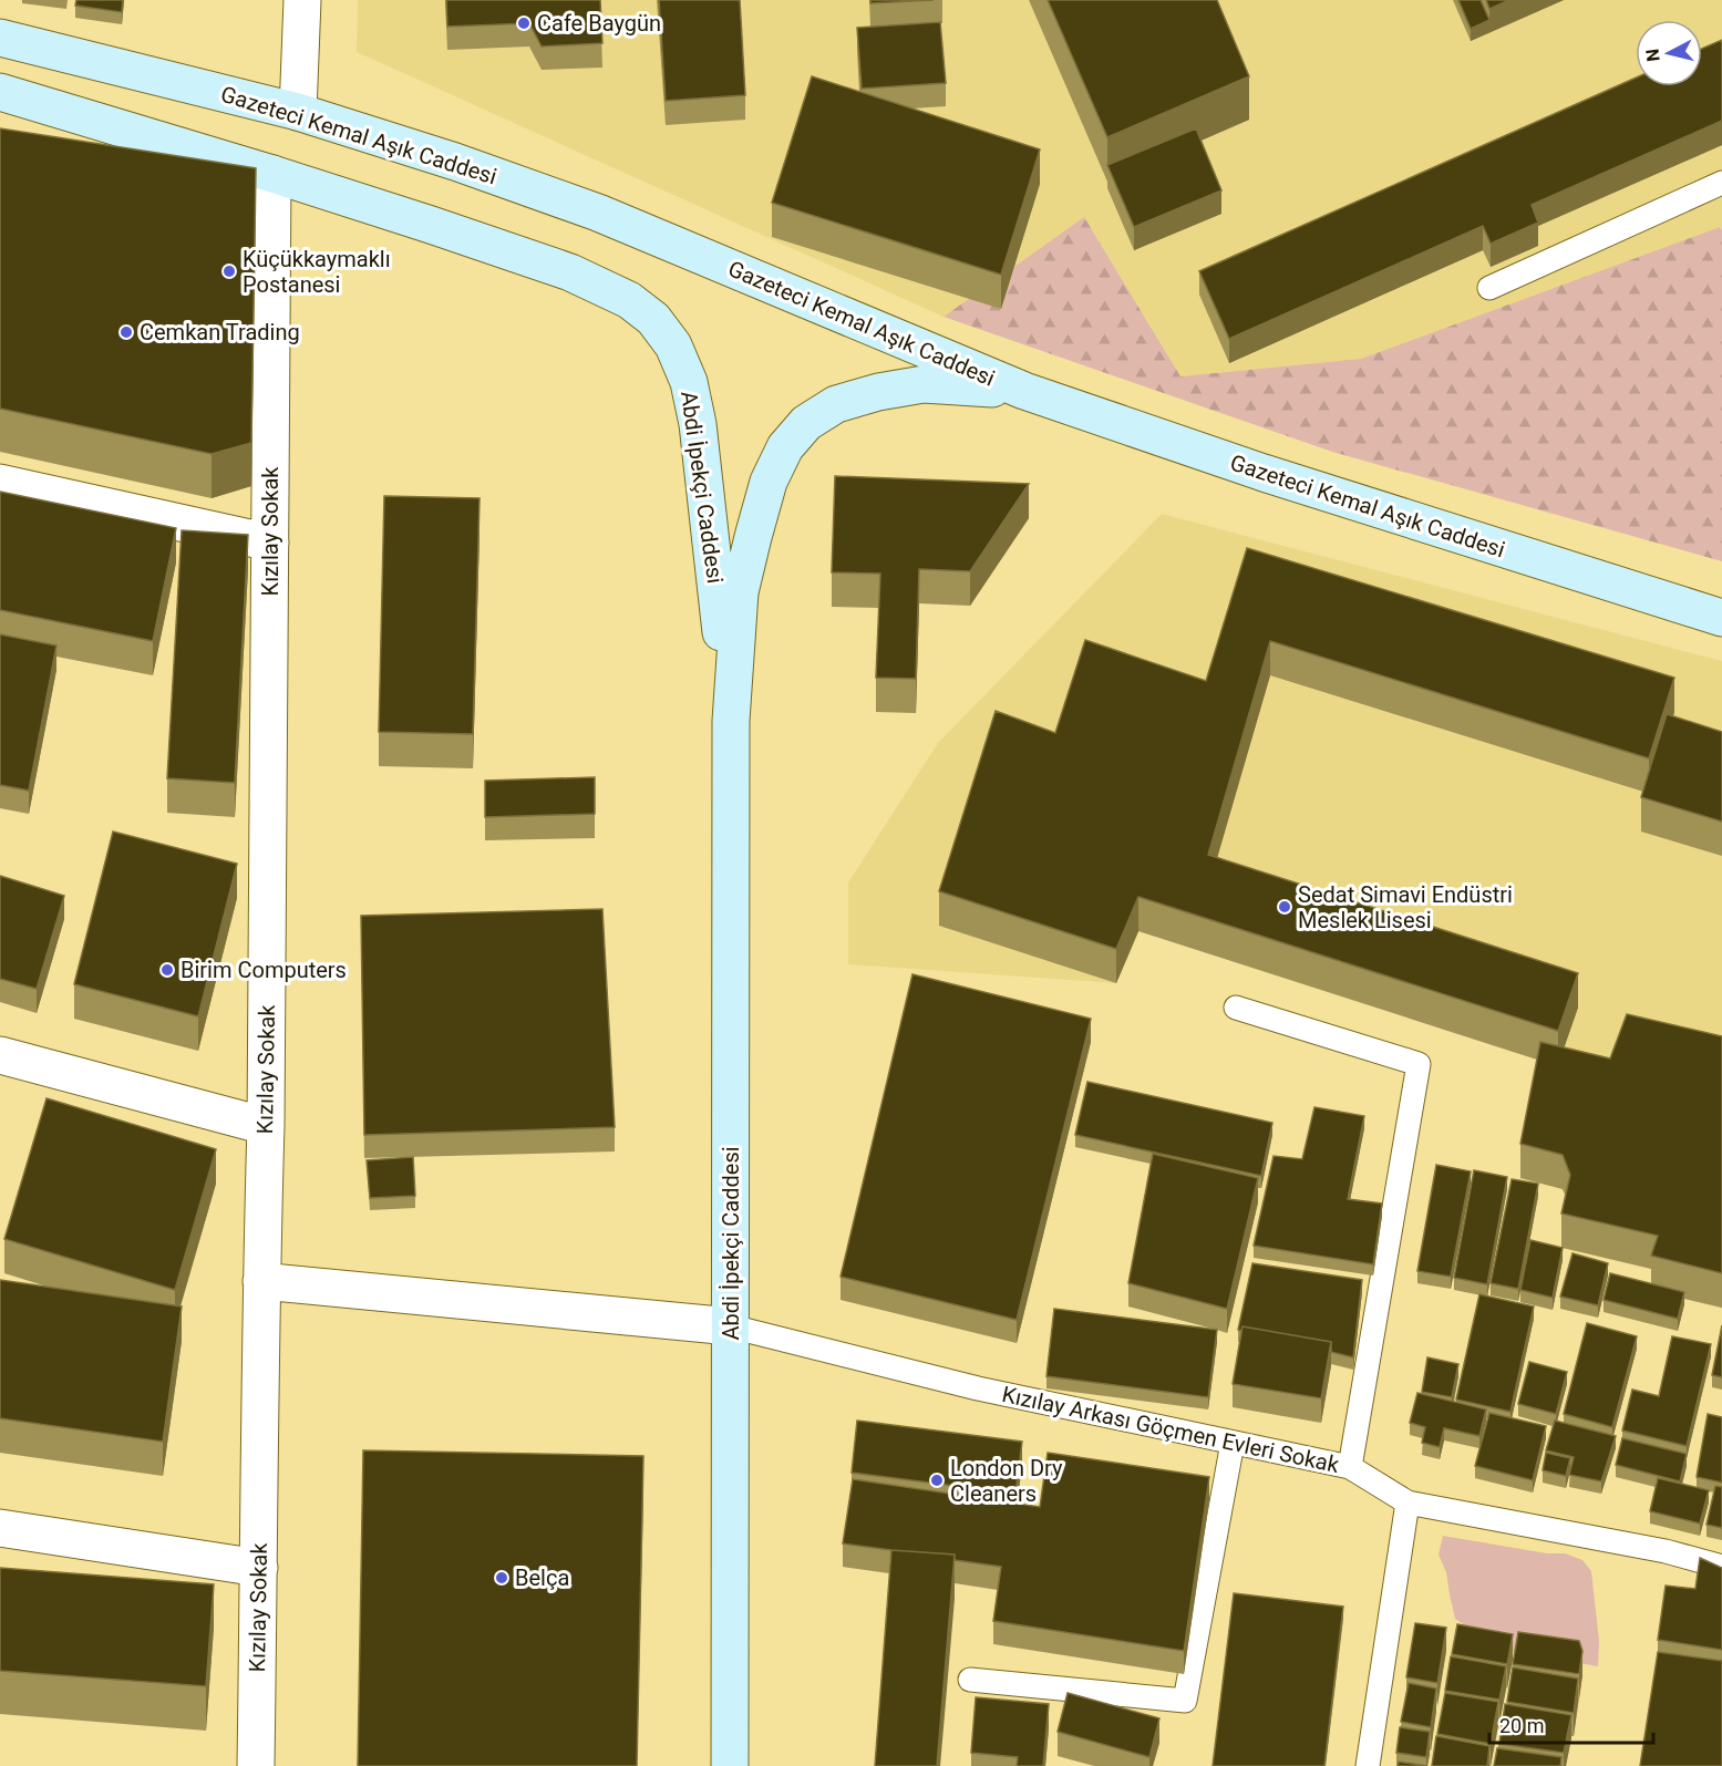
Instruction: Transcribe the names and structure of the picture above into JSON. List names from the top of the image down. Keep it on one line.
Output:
{"streets":{"main road":["Gazeteci Kemal Aşık Caddesi","Abdi İpekçi Caddesi"],"street":["Kızılay Sokak"],"lane":["Kızılay Arkası Göçmen Evleri Sokak"]},"crossings":[["Gazeteci Kemal Aşık Caddesi","Abdi İpekçi Caddesi"],["Abdi İpekçi Caddesi","Kızılay Sokak"],["Abdi İpekçi Caddesi","Kızılay Arkası Göçmen Evleri Sokak"]],"places":["Cafe Baygün","Küçükkaymaklı Postanesi","Cemkan Trading","Sedat Simavi Endüstri Meslek Lisesi","Birim Computers","London Dry Cleaners","Belça"],"scale_bar":"20 m","north":"left"}
